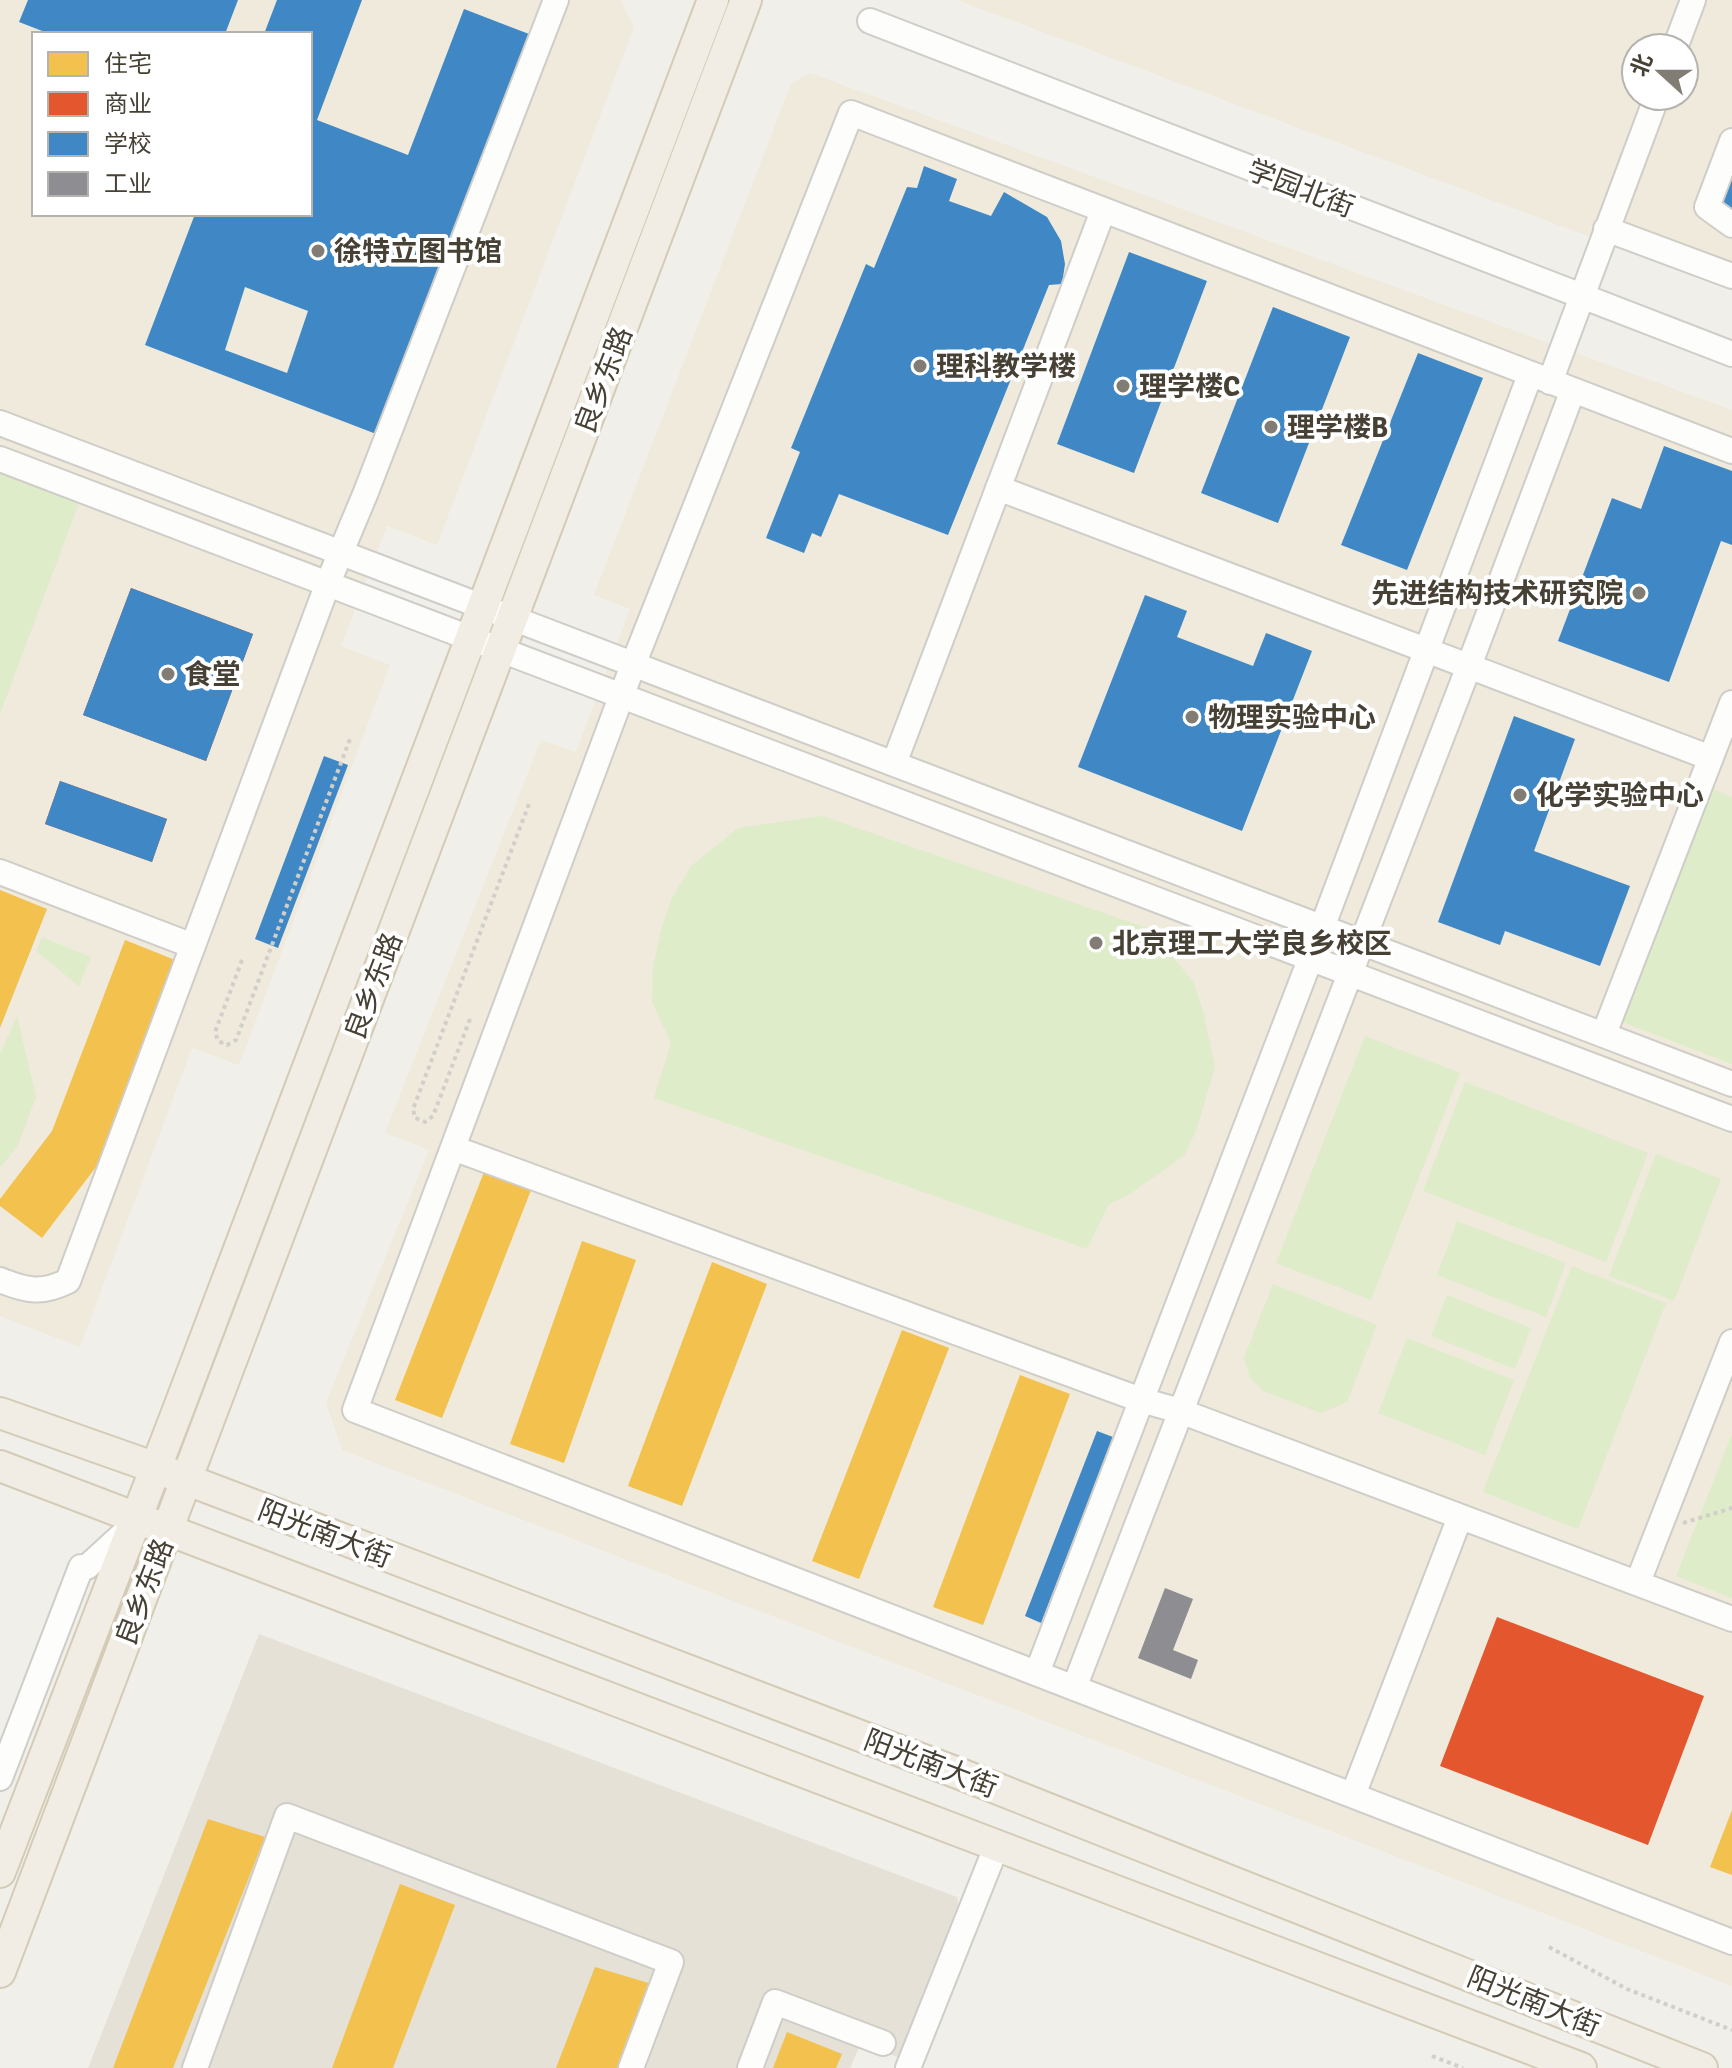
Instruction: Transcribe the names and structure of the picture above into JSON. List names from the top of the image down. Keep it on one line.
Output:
{"streets":{"main road":["良乡东路","阳光南大街"],"street":["学园北街"]},"crossings":[["良乡东路","阳光南大街"]],"places":["徐特立图书馆","理科教学楼","理学楼C","理学楼B","先进结构技术研究院","食堂","物理实验中心","化学实验中心","北京理工大学良乡校区"],"legend":["住宅","商业","学校","工业"],"north":"left"}
